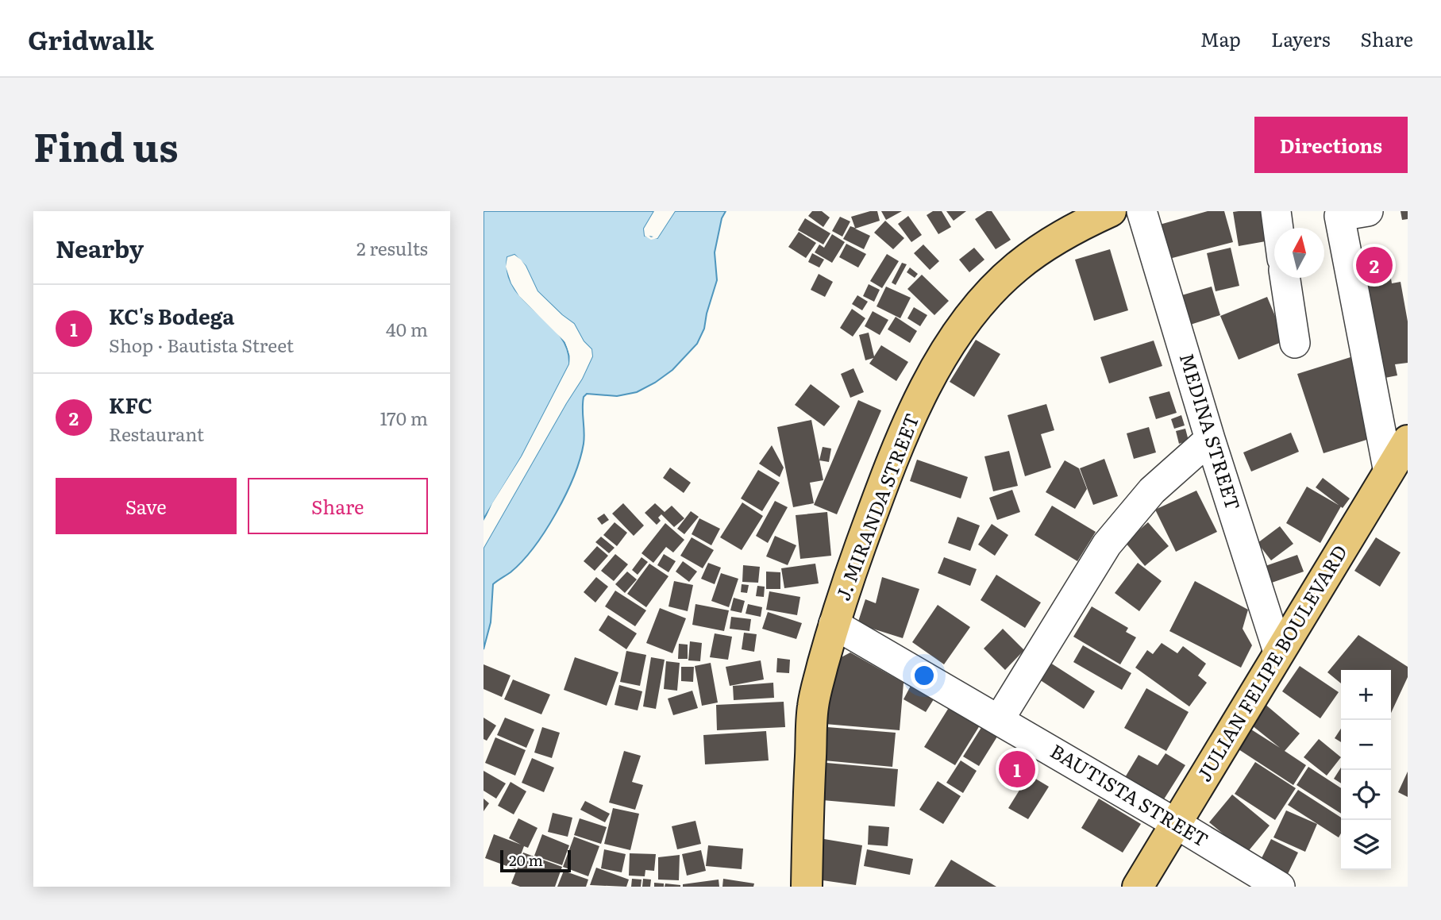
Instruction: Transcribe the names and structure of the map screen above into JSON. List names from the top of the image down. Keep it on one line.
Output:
{"streets":{"main road":["J. MIRANDA STREET","JULIAN FELIPE BOULEVARD"],"street":["MEDINA STREET","BAUTISTA STREET"]},"crossings":[["MEDINA STREET","JULIAN FELIPE BOULEVARD"],["J. MIRANDA STREET","BAUTISTA STREET"],["JULIAN FELIPE BOULEVARD","BAUTISTA STREET"]],"scale_bar":"20 m","north":"top","page":{"header":"Gridwalk","nav":["Map","Layers","Share"],"title":"Find us","buttons":["Directions",["Save","Share"]],"heading":["Nearby","2 results"],"pins":["2","1"],"list":[{"mark":"1","name":"KC's Bodega","note":"Shop · Bautista Street","value":"40 m"},{"mark":"2","name":"KFC","note":"Restaurant","value":"170 m"}],"map_buttons":["+","−"],"scale":"20 m"}}
